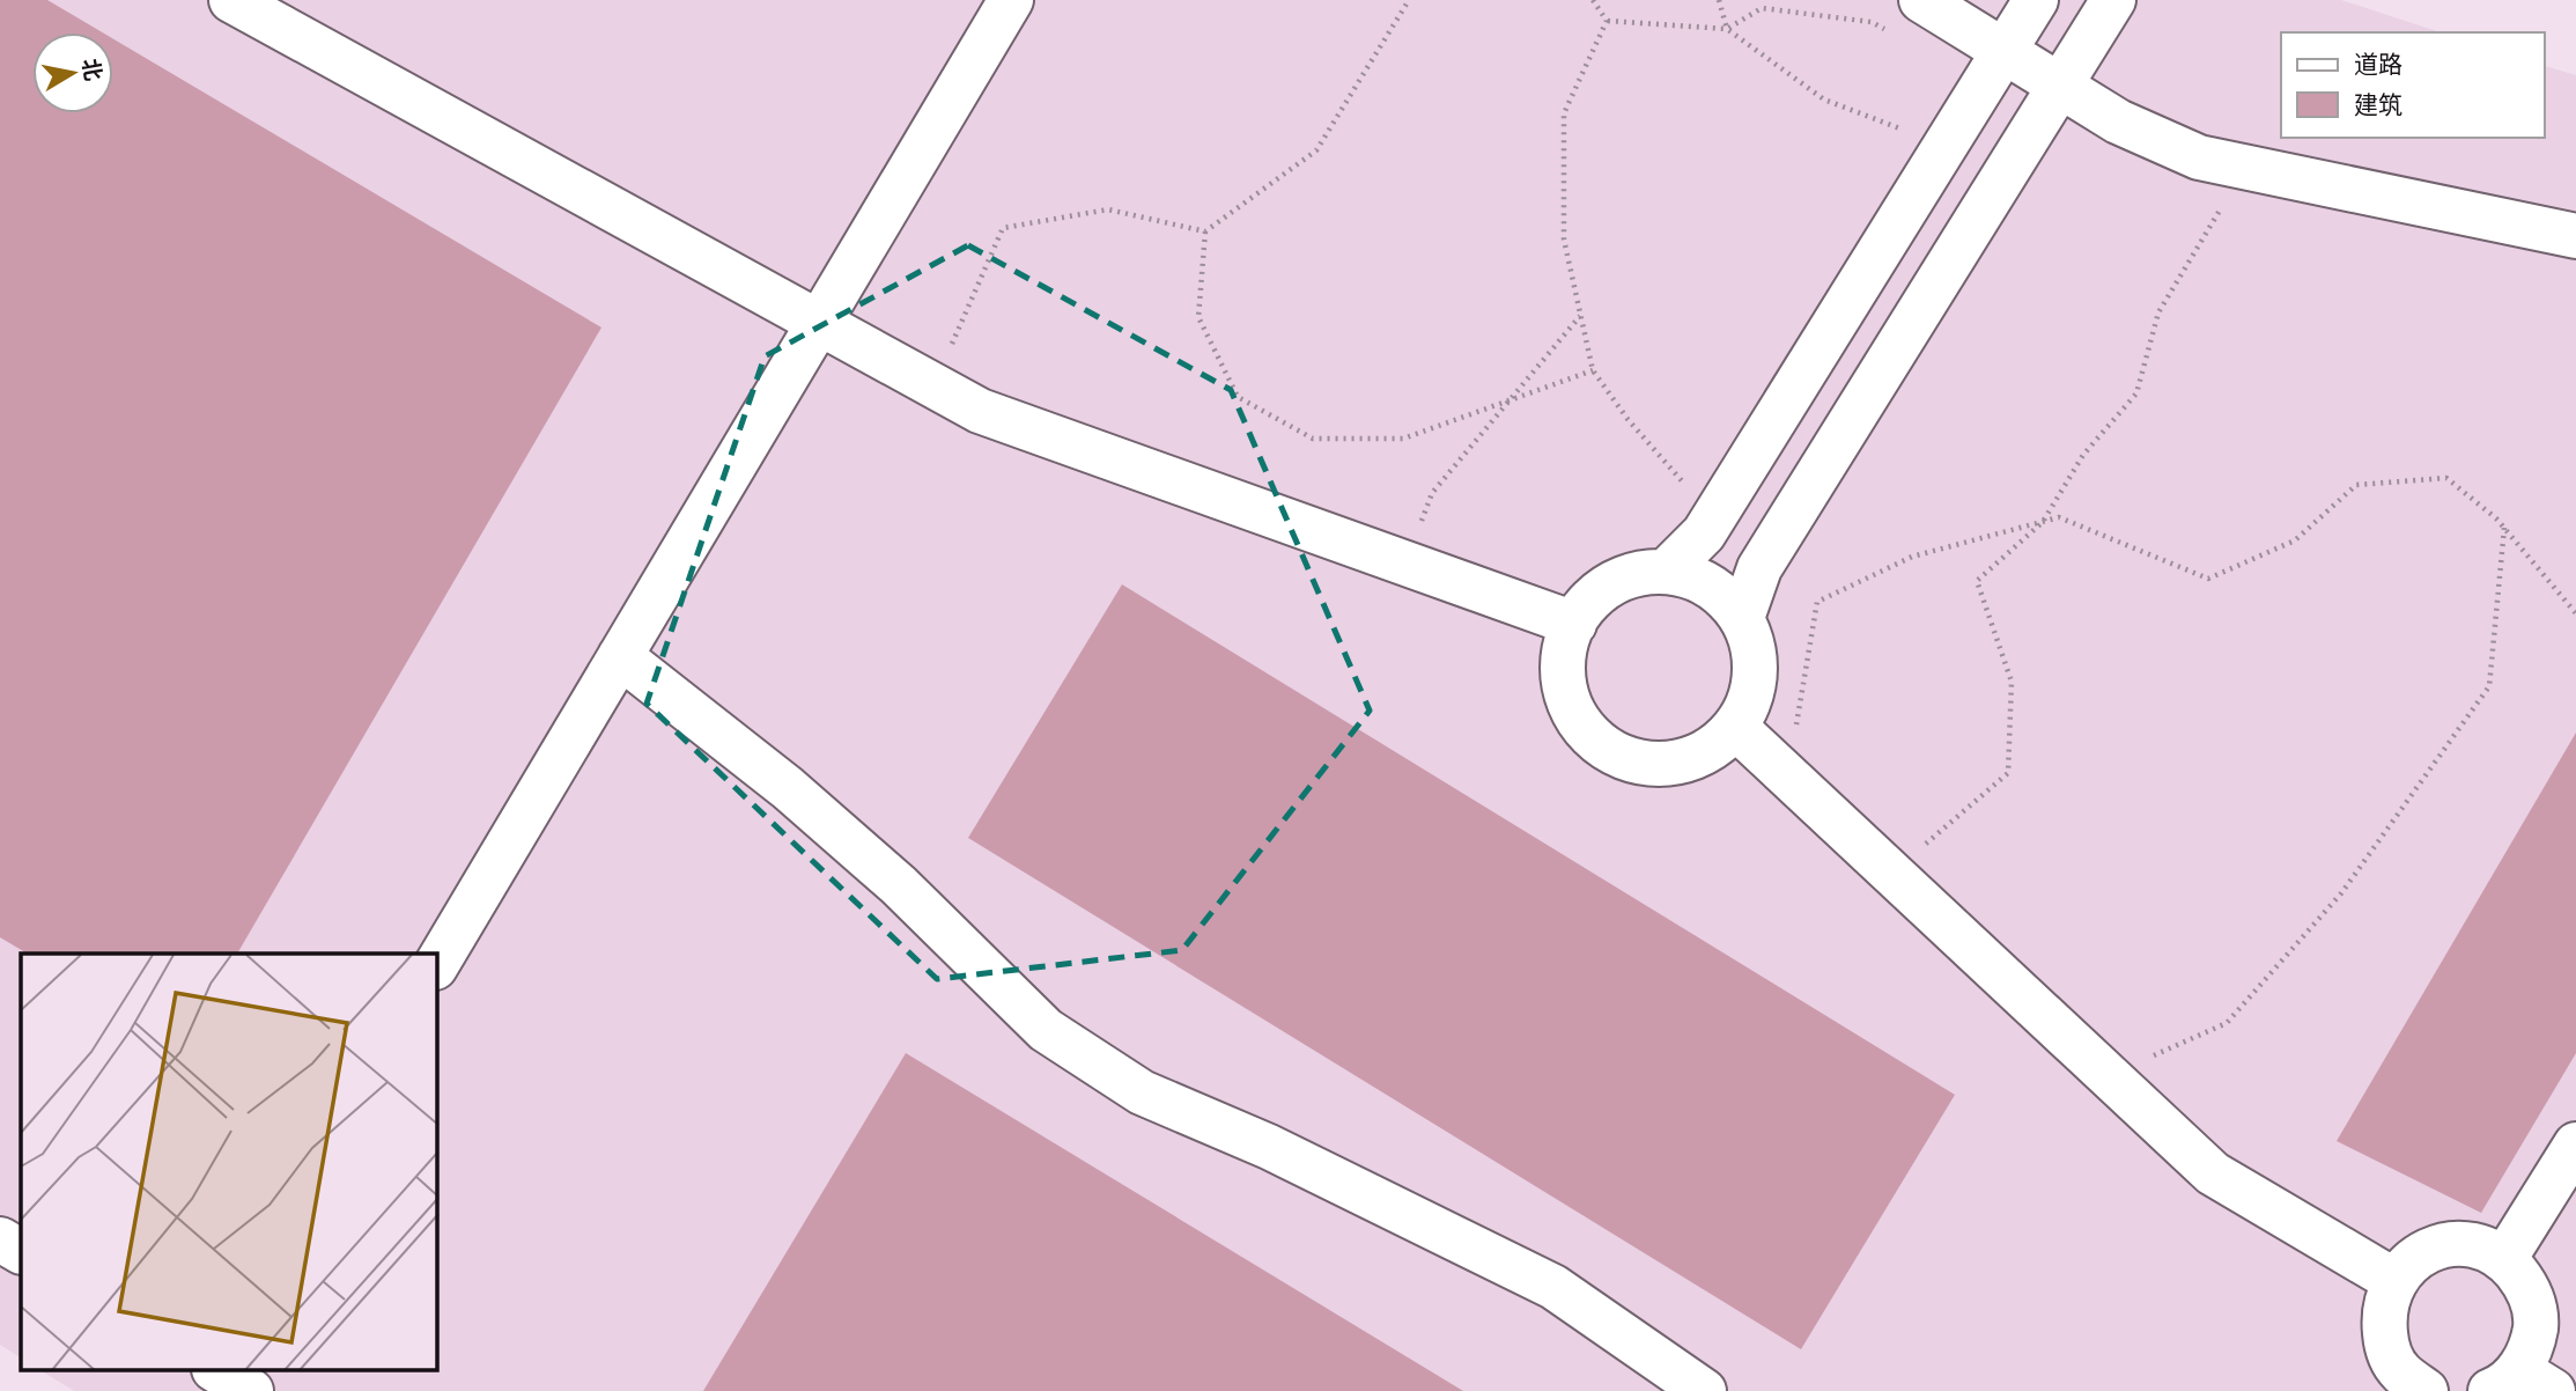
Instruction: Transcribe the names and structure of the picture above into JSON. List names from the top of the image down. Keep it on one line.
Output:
{"legend":["道路","建筑"],"north":"right"}
